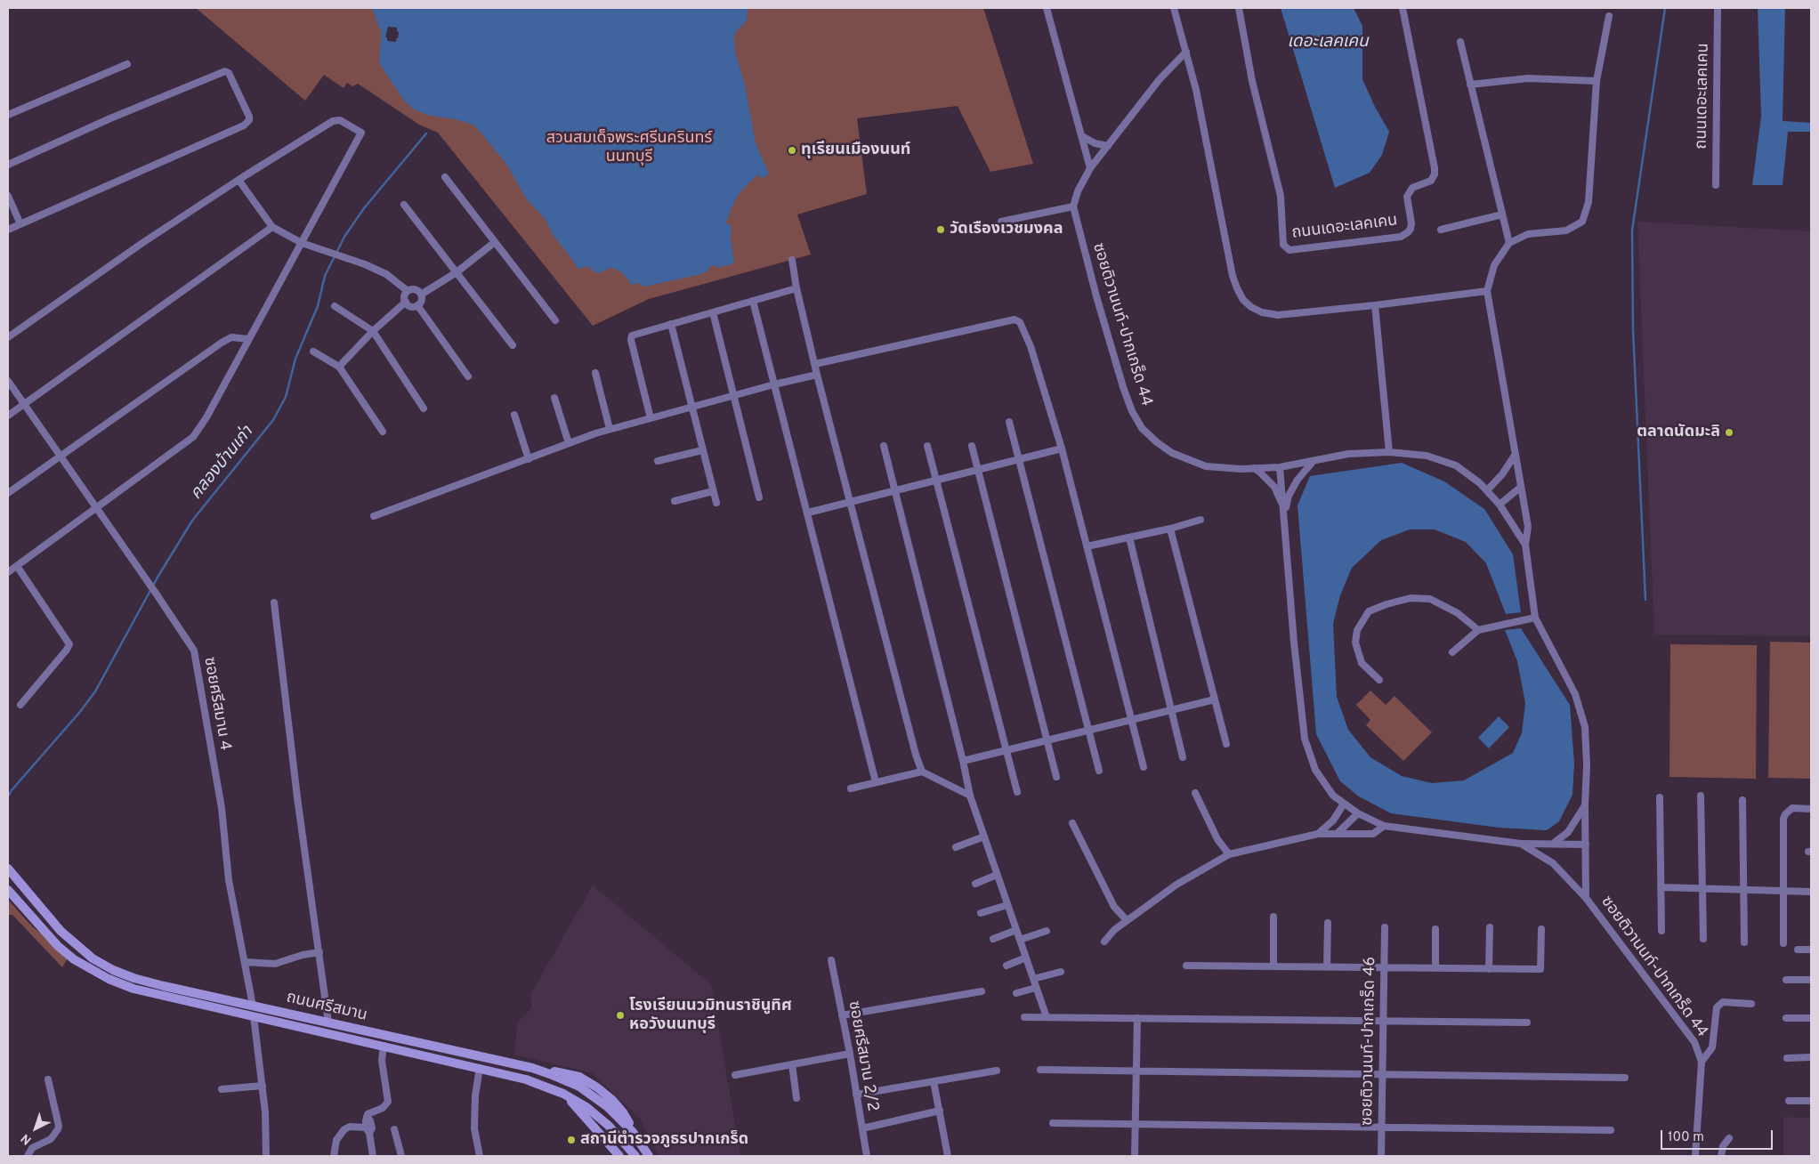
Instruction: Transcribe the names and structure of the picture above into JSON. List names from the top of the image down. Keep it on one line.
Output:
{"streets":{"main road":["ถนนศรีสมาน"],"street":["ถนนเดอะเลคเคน","ซอยติวานนท์-ปากเกร็ด 44","ซอยศรีสมาน 4","ซอยติวานนท์-ปากเกร็ด 46","ซอยศรีสมาน 2/2"]},"crossings":[["ซอยศรีสมาน 4","ถนนศรีสมาน"]],"water":["เดอะเลคเคน","คลองบ้านเก่า"],"parks":["สวนสมเด็จพระศรีนครินทร์ นนทบุรี"],"places":["ทุเรียนเมืองนนท์","วัดเรืองเวชมงคล","ตลาดนัดมะลิ","โรงเรียนนวมิทนราชินูทิศ หอวังนนทบุรี","สถานีตำรวจภูธรปากเกร็ด"],"scale_bar":"100 m","north":"bottom left"}
